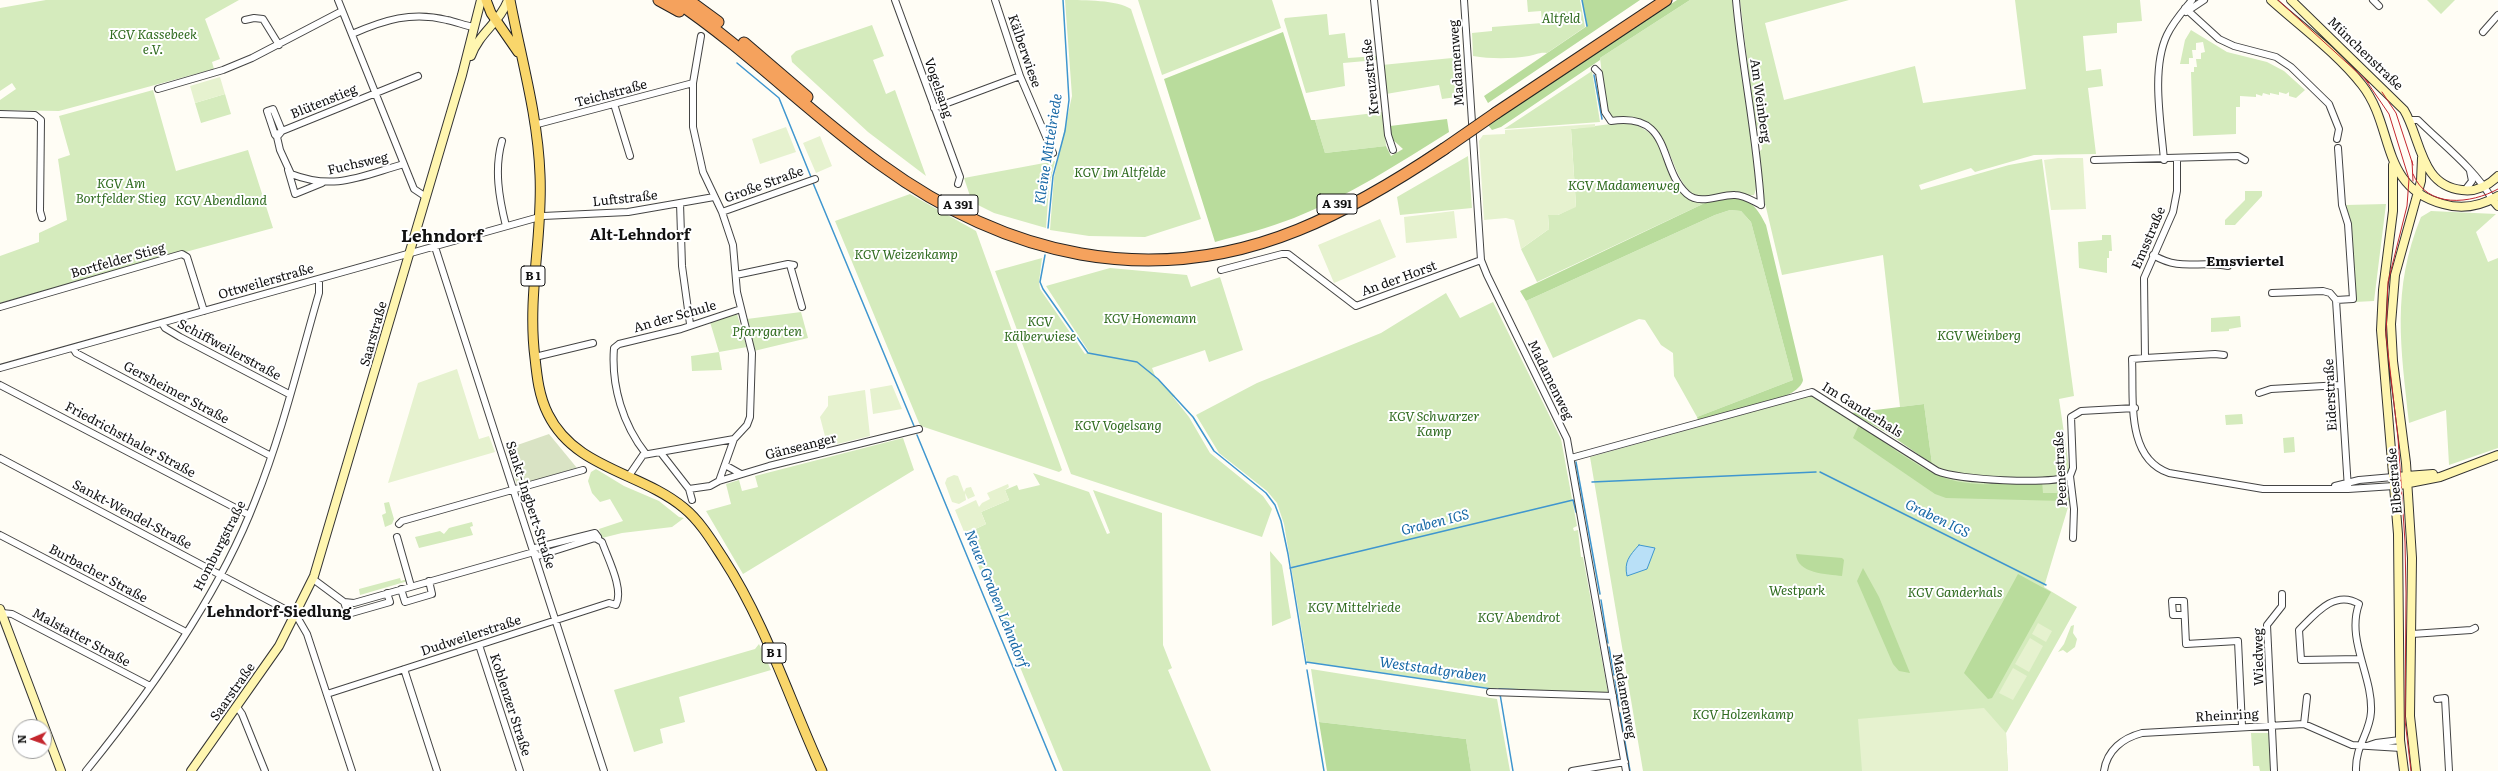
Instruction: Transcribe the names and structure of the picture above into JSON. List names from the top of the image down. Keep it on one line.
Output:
{"streets":{"highway":["A 391"],"main road":["B 1"],"street":["Kälberwiese","Münchenstraße","Madamenweg","Kreuzstraße","Vogelsang","Teichstraße","Am Weinberg","Blütenstieg","Fuchsweg","Große Straße","Luftstraße","Emsstraße","Bortfelder Stieg","An der Horst","Ottweilerstraße","An der Schule","Saarstraße","Schiffweilerstraße","Gersheimer Straße","Eiderstraße","Im Ganderhals","Friedrichsthaler Straße","Gänseanger","Peenestraße","Elbestraße","Sankt-Ingbert-Straße","Sankt-Wendel-Straße","Homburgstraße","Burbacher Straße","Dudweilerstraße","Malstatter Straße","Wiedweg","Koblenzer Straße","Rheinring"]},"crossings":[["Münchenstraße","Elbestraße"],["Madamenweg","An der Horst"],["Madamenweg","Im Ganderhals"],["Teichstraße","Große Straße"],["Teichstraße","B 1"],["Blütenstieg","Fuchsweg"],["Große Straße","Luftstraße"],["Große Straße","An der Schule"],["Große Straße","Gänseanger"],["Luftstraße","B 1"],["Luftstraße","Ottweilerstraße"],["Bortfelder Stieg","Ottweilerstraße"],["B 1","Ottweilerstraße"],["B 1","Saarstraße"],["Ottweilerstraße","Saarstraße"],["Ottweilerstraße","Schiffweilerstraße"],["Ottweilerstraße","Gersheimer Straße"],["Ottweilerstraße","Sankt-Ingbert-Straße"],["Ottweilerstraße","Homburgstraße"],["Saarstraße","Sankt-Wendel-Straße"],["Schiffweilerstraße","Homburgstraße"],["Gersheimer Straße","Homburgstraße"],["Im Ganderhals","Peenestraße"],["Friedrichsthaler Straße","Homburgstraße"],["Elbestraße","Rheinring"],["Sankt-Ingbert-Straße","Dudweilerstraße"],["Sankt-Wendel-Straße","Homburgstraße"],["Homburgstraße","Burbacher Straße"],["Homburgstraße","Malstatter Straße"],["Dudweilerstraße","Koblenzer Straße"],["Wiedweg","Rheinring"]],"districts":["Alt-Lehndorf","Lehndorf","Emsviertel","Lehndorf-Siedlung"],"water":["Kleine Mittelriede","Graben IGS","Neuer Graben Lehndorf","Weststadtgraben"],"parks":["Altfeld","KGV Kassebeek e.V.","KGV Im Altfelde","KGV Am Bortfelder Stieg","KGV Madamenweg","KGV Abendland","KGV Weizenkamp","KGV Honemann","KGV Kälberwiese","Pfarrgarten","KGV Weinberg","KGV Schwarzer Kamp","KGV Vogelsang","Westpark","KGV Ganderhals","KGV Mittelriede","KGV Abendrot","KGV Holzenkamp"],"north":"left"}
